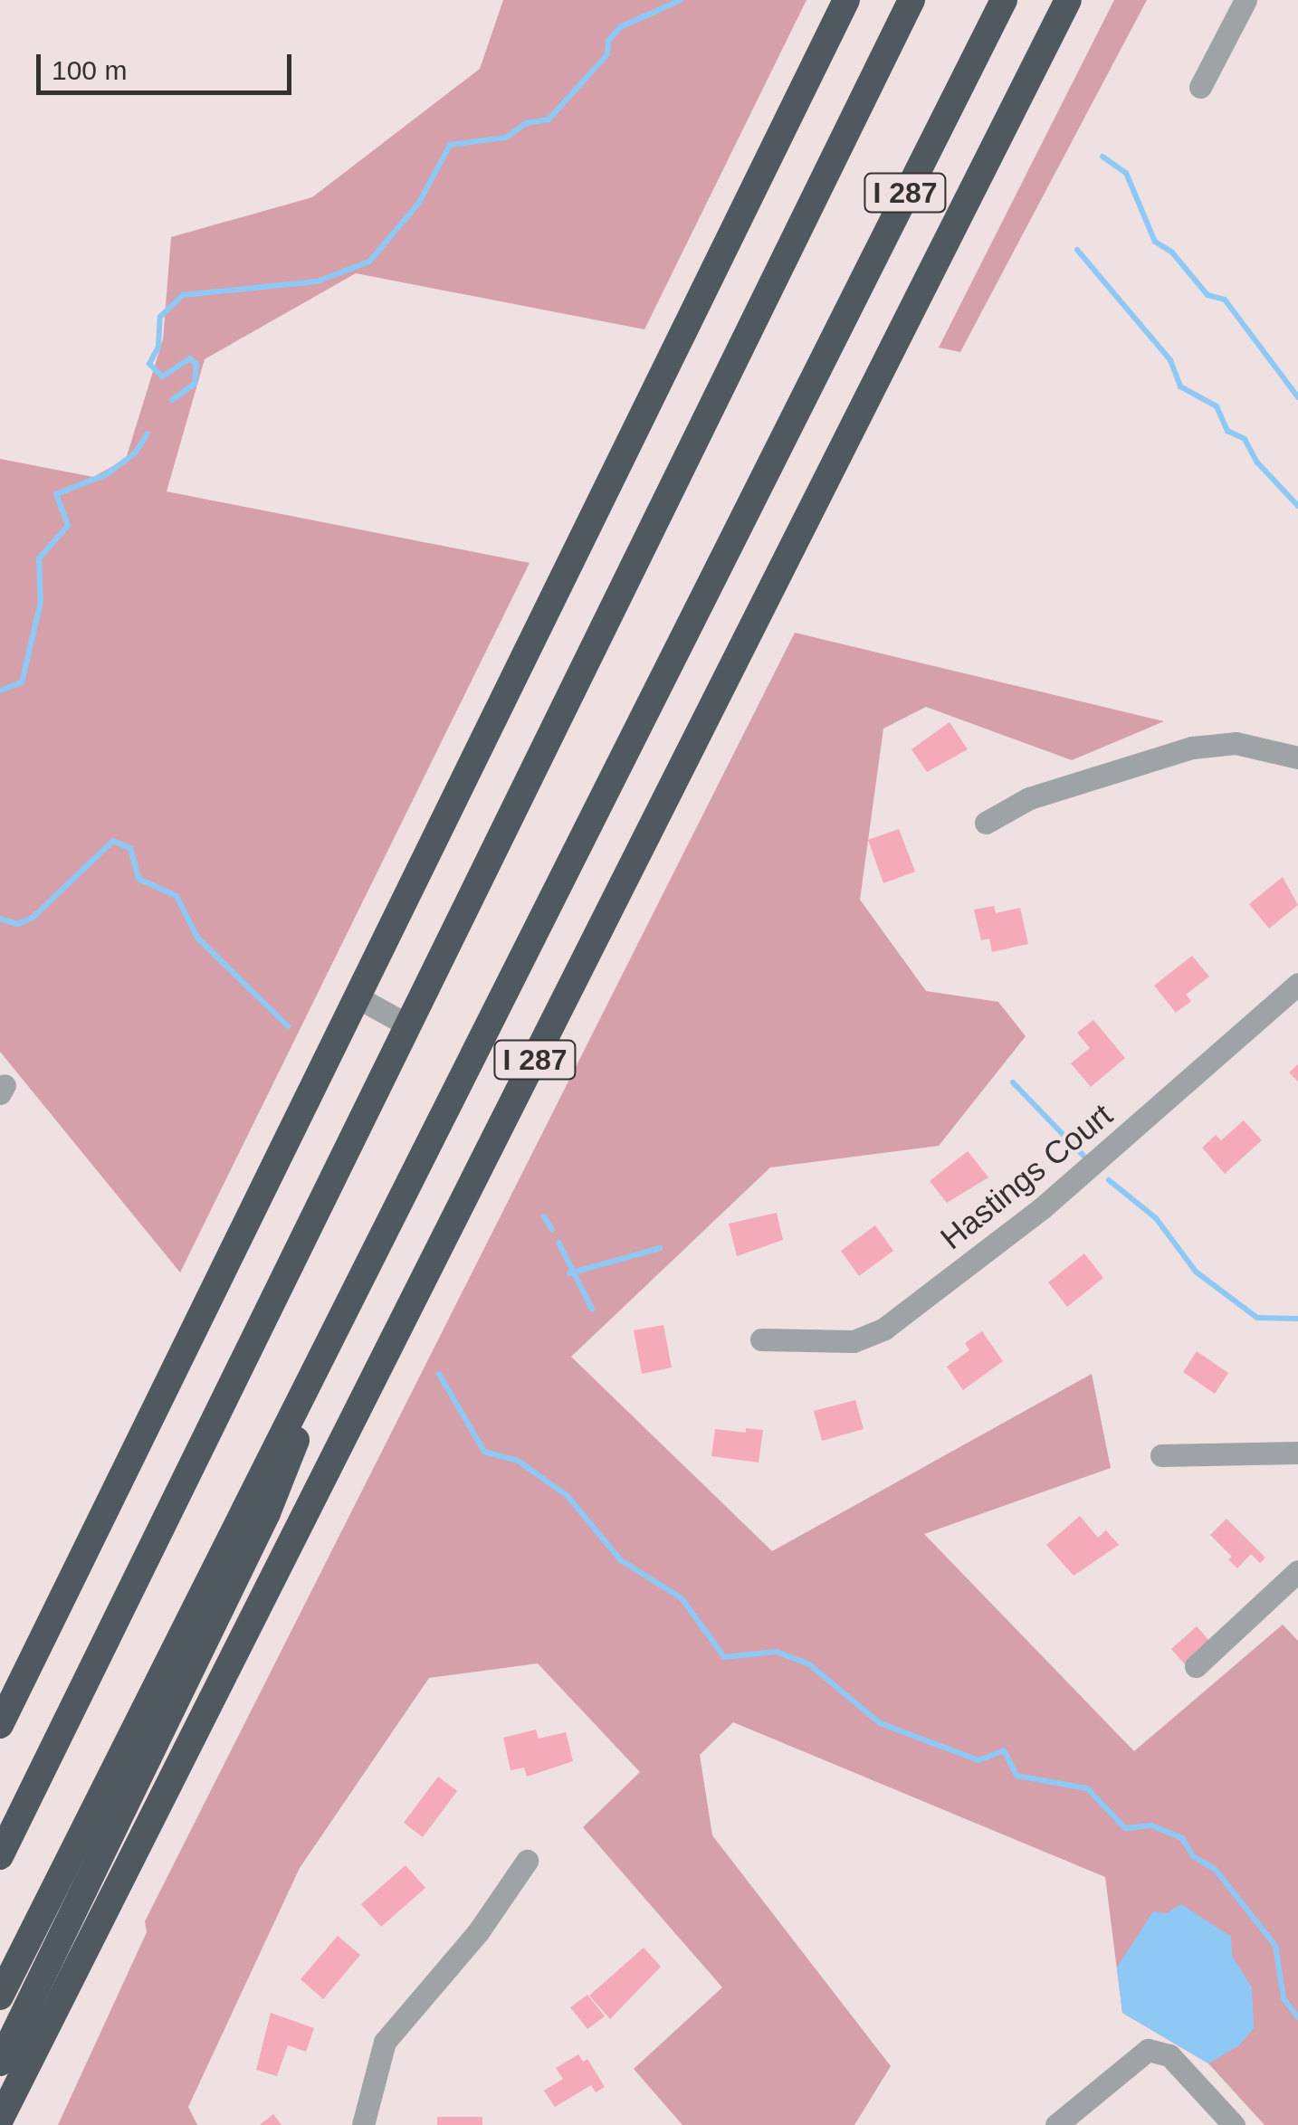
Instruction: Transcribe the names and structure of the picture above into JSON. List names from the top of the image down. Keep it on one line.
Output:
{"streets":{"highway":["I 287"],"street":["Hastings Court"]},"scale_bar":"100 m"}
